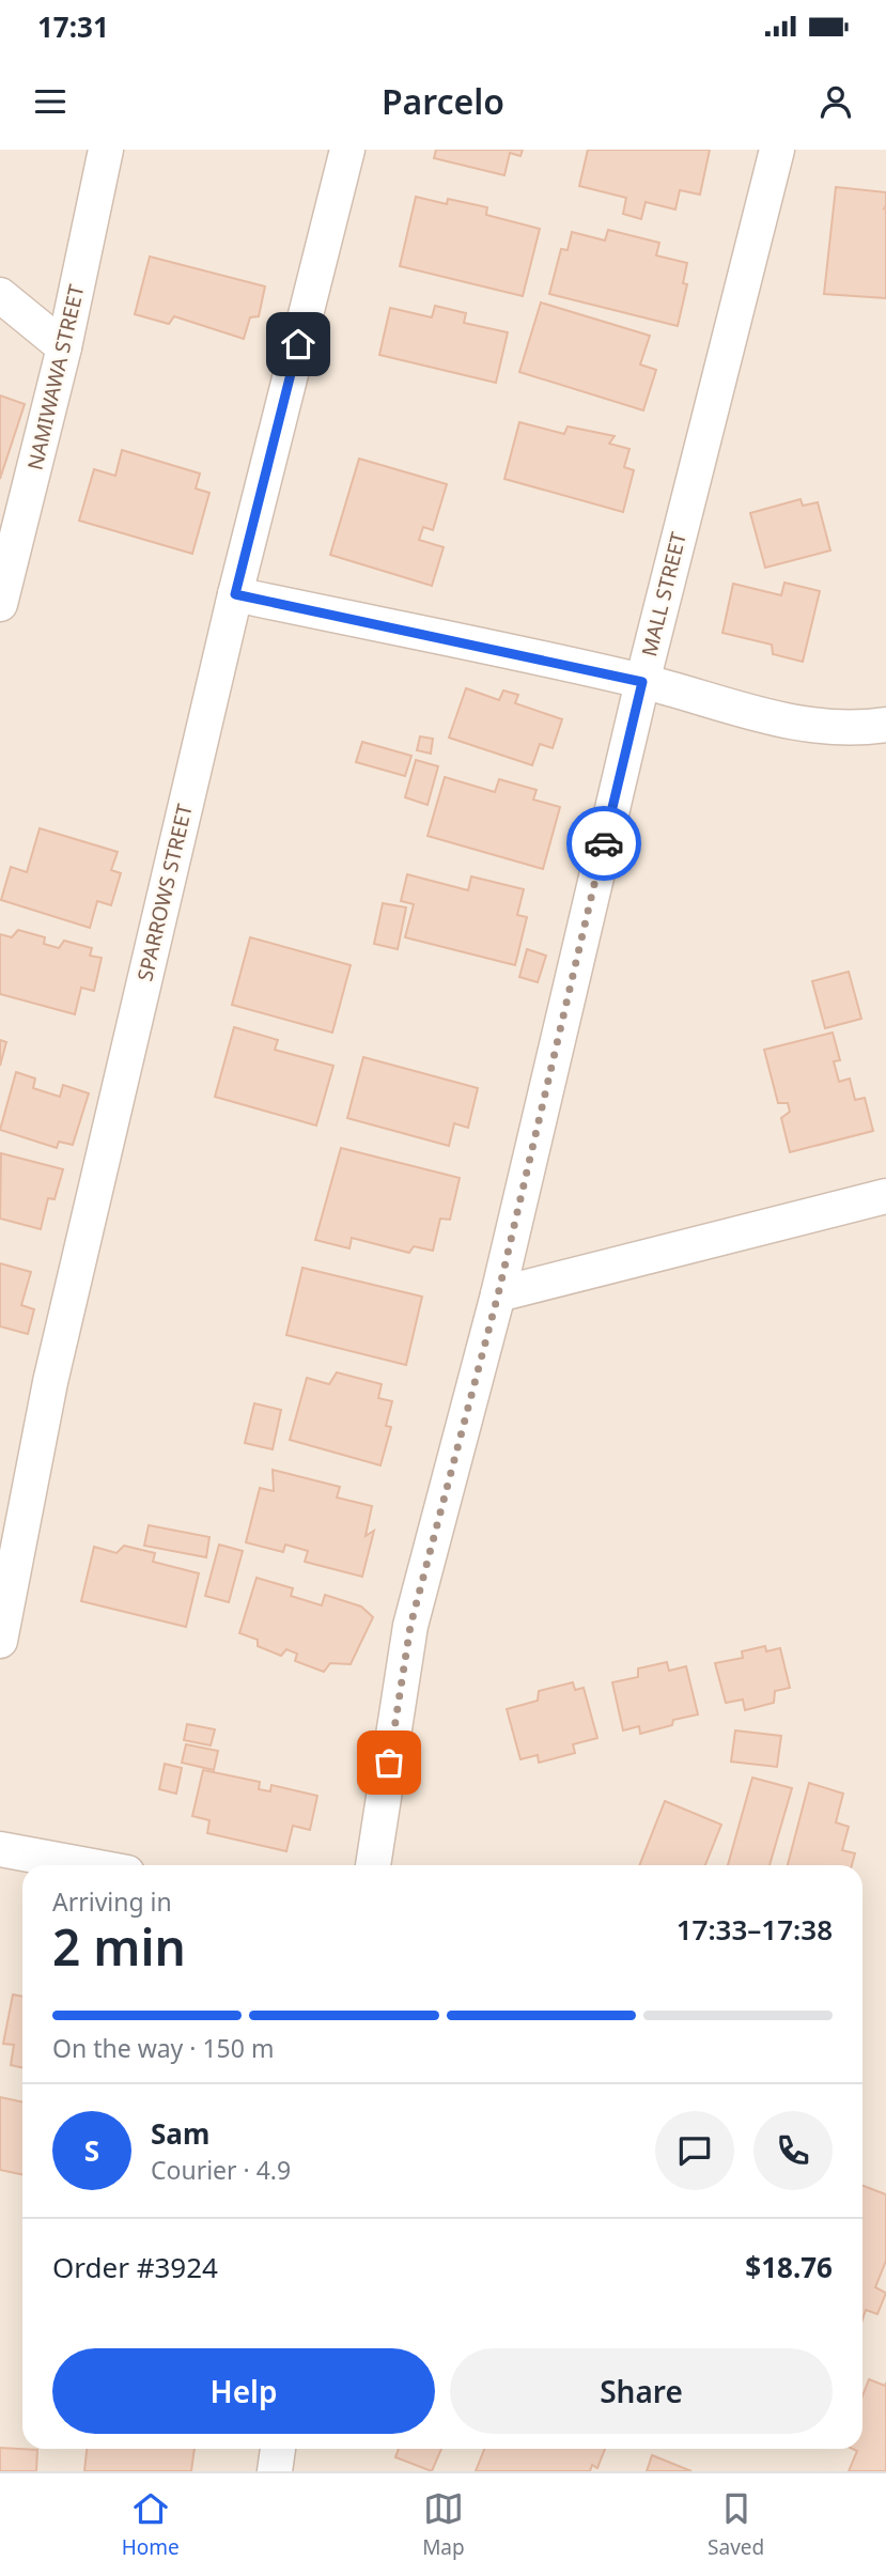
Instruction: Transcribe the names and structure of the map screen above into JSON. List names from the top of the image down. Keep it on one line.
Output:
{"streets":{"street":["NAMIWAWA STREET","MALL STREET","SPARROWS STREET"]},"page":{"status":"17:31","header":"Parcelo","heading":["2 min","Arriving in","17:33–17:38"],"panel":["Sam","Courier · 4.9","Order #3924","$18.76"],"bar":"On the way · 150 m","round":"S","buttons":["Help","Share"],"tabs":["Home","Map","Saved"]}}
